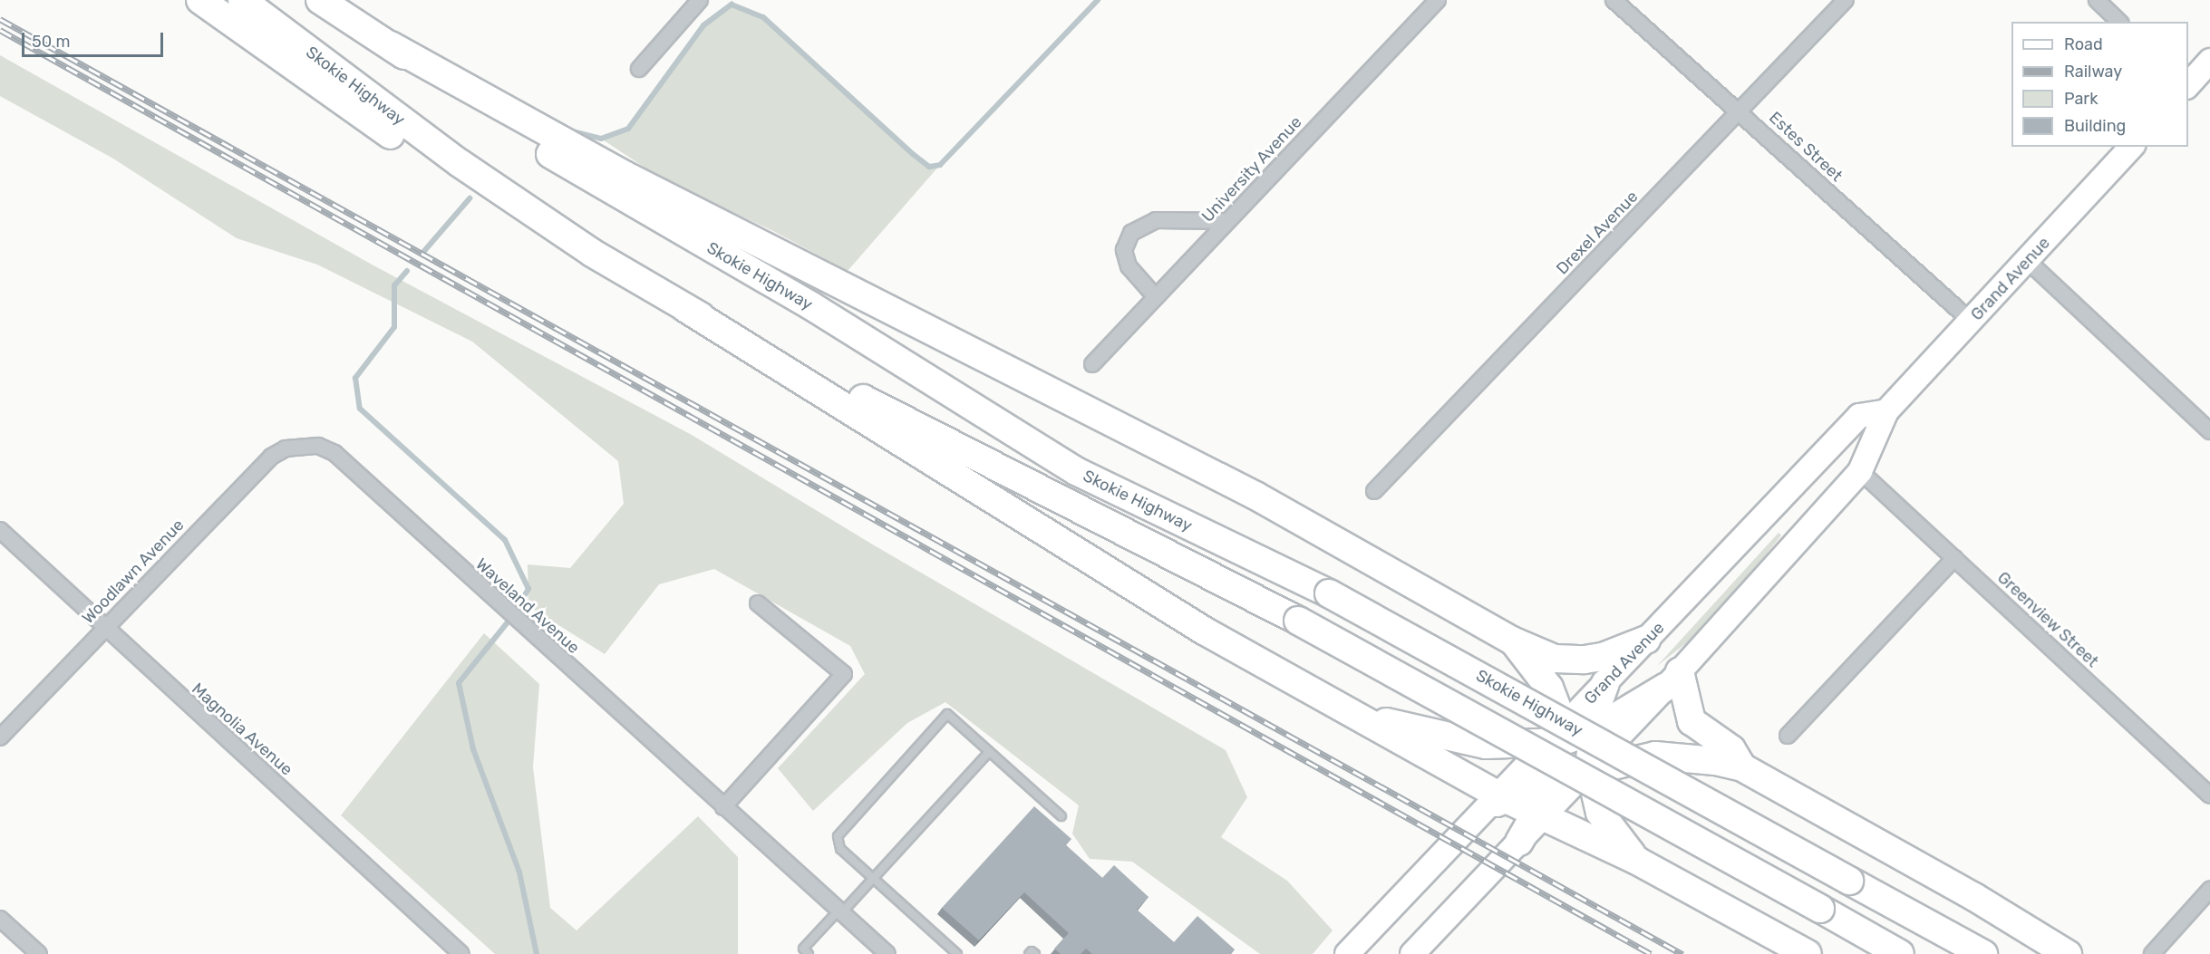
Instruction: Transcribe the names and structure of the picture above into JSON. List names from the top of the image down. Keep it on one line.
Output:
{"streets":{"highway":["Skokie Highway"],"main road":["Grand Avenue"],"street":["Estes Street","University Avenue","Drexel Avenue","Woodlawn Avenue","Waveland Avenue","Greenview Street","Magnolia Avenue"]},"crossings":[["Estes Street","Drexel Avenue"],["Estes Street","Grand Avenue"],["Grand Avenue","Greenview Street"],["Woodlawn Avenue","Waveland Avenue"],["Woodlawn Avenue","Magnolia Avenue"]],"legend":["Road","Railway","Park","Building"],"scale_bar":"50 m"}
